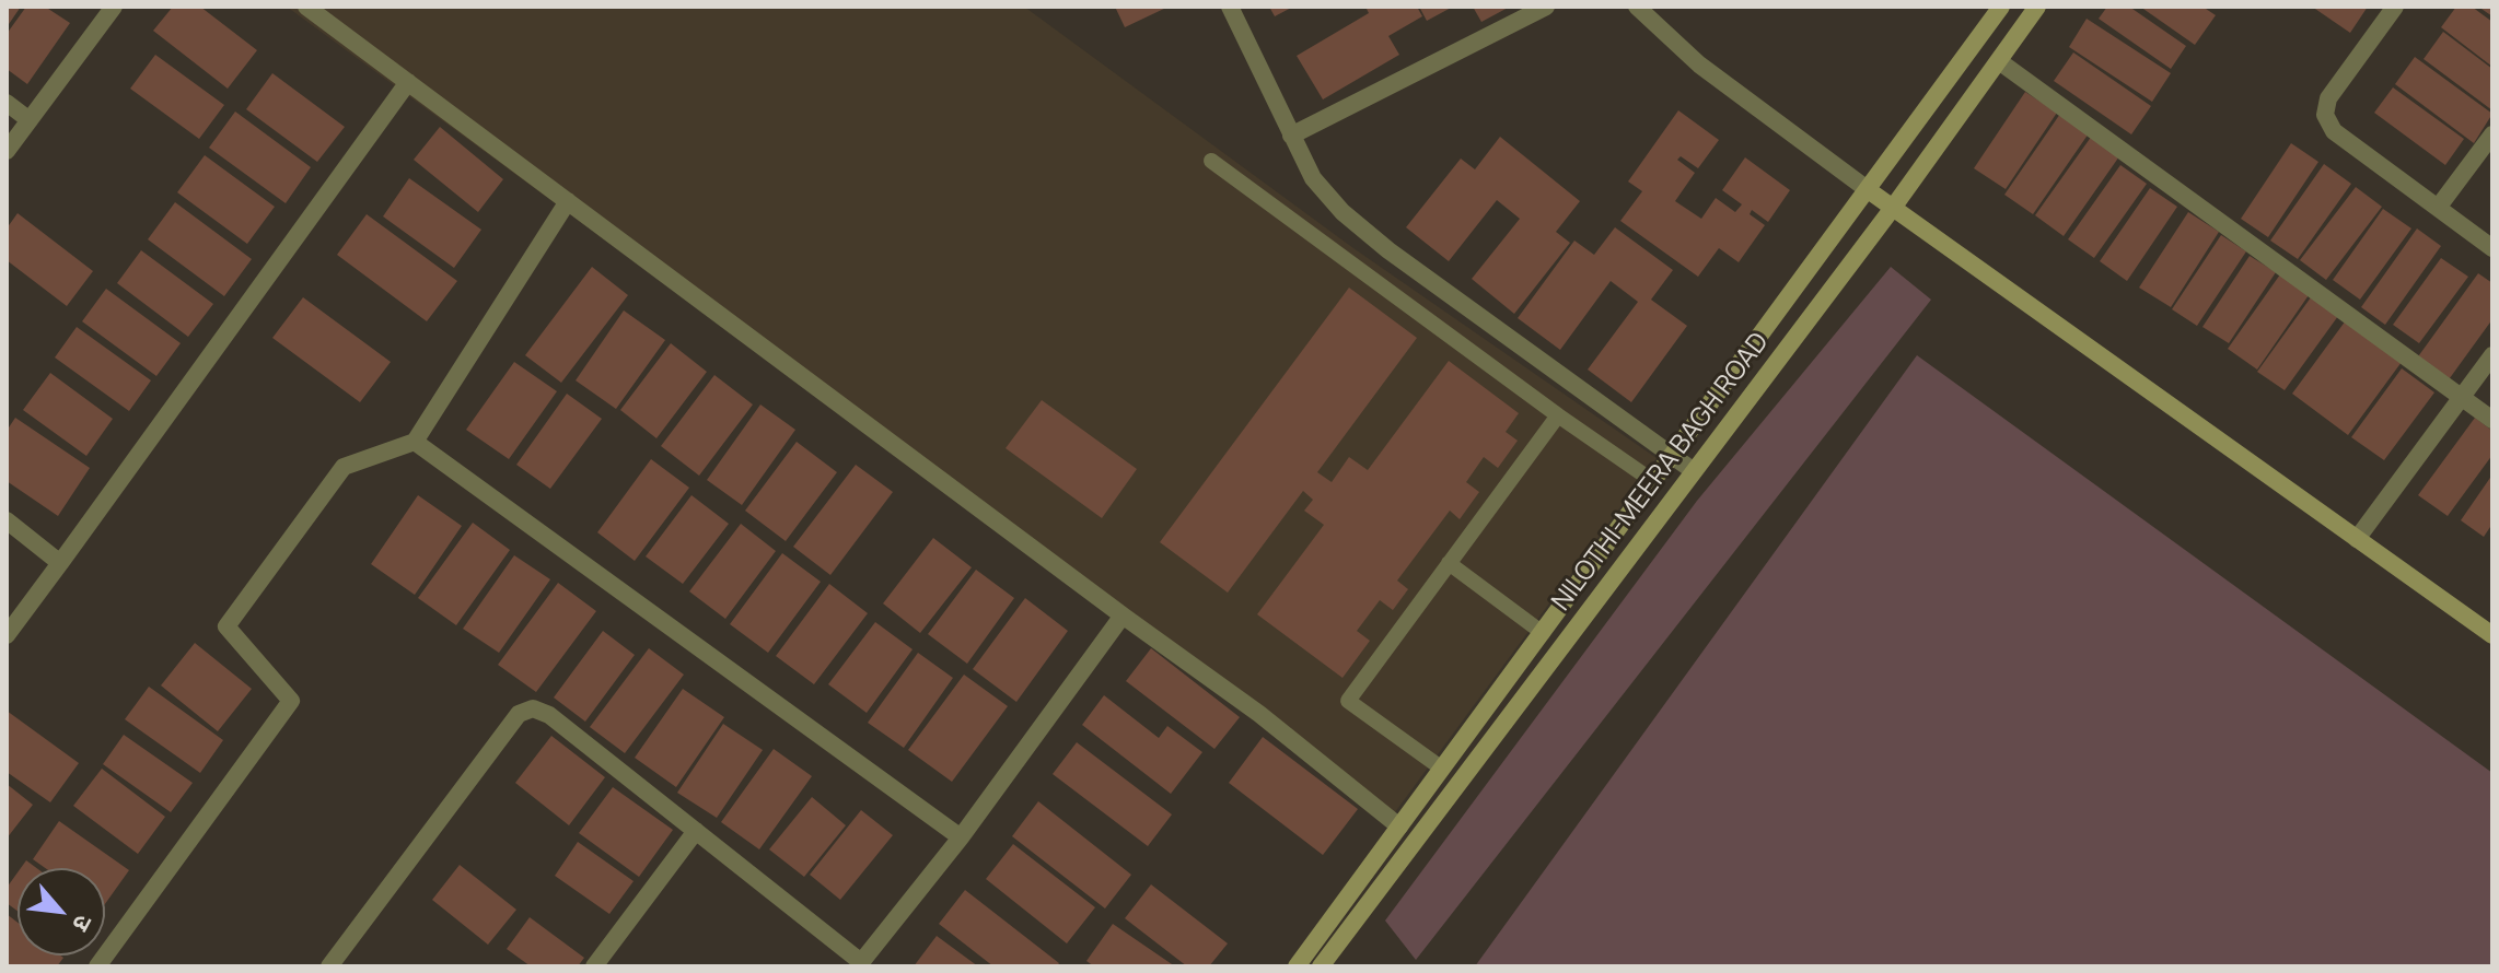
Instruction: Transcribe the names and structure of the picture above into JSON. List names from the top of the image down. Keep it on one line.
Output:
{"streets":{"street":["NILOTHI-MEERA BAGH ROAD"]},"north":"bottom right"}
